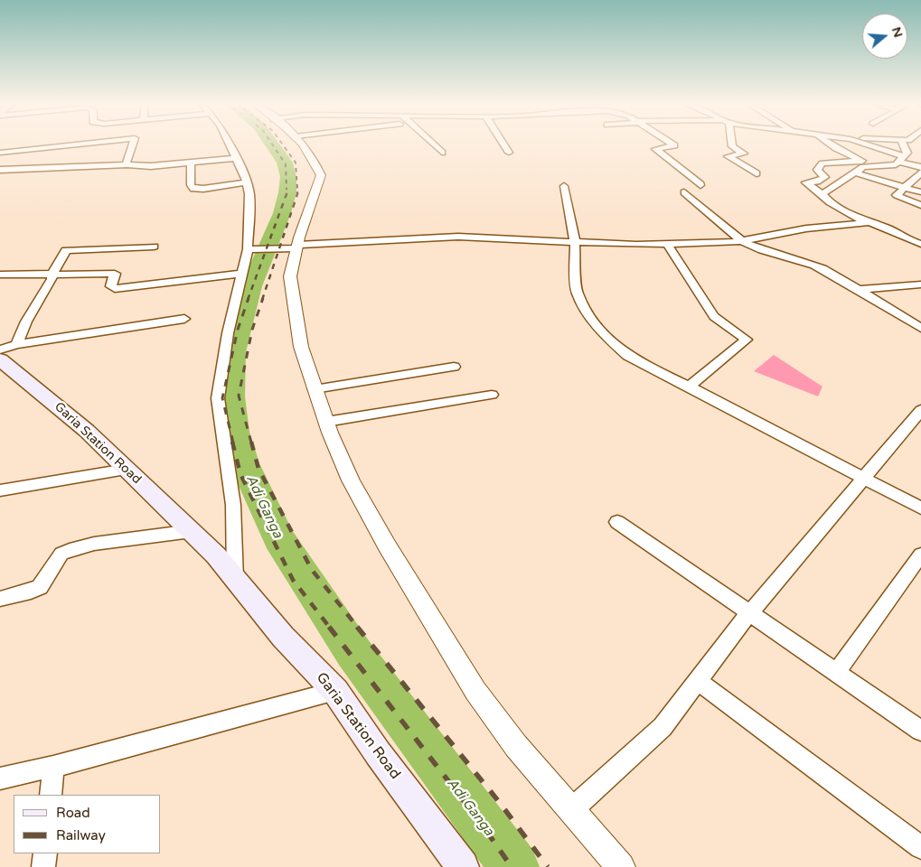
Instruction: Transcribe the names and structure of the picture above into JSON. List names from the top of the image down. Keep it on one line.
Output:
{"streets":{"main road":["Garia Station Road"]},"water":["Adi Ganga"],"legend":["Road","Railway"],"north":"right"}
